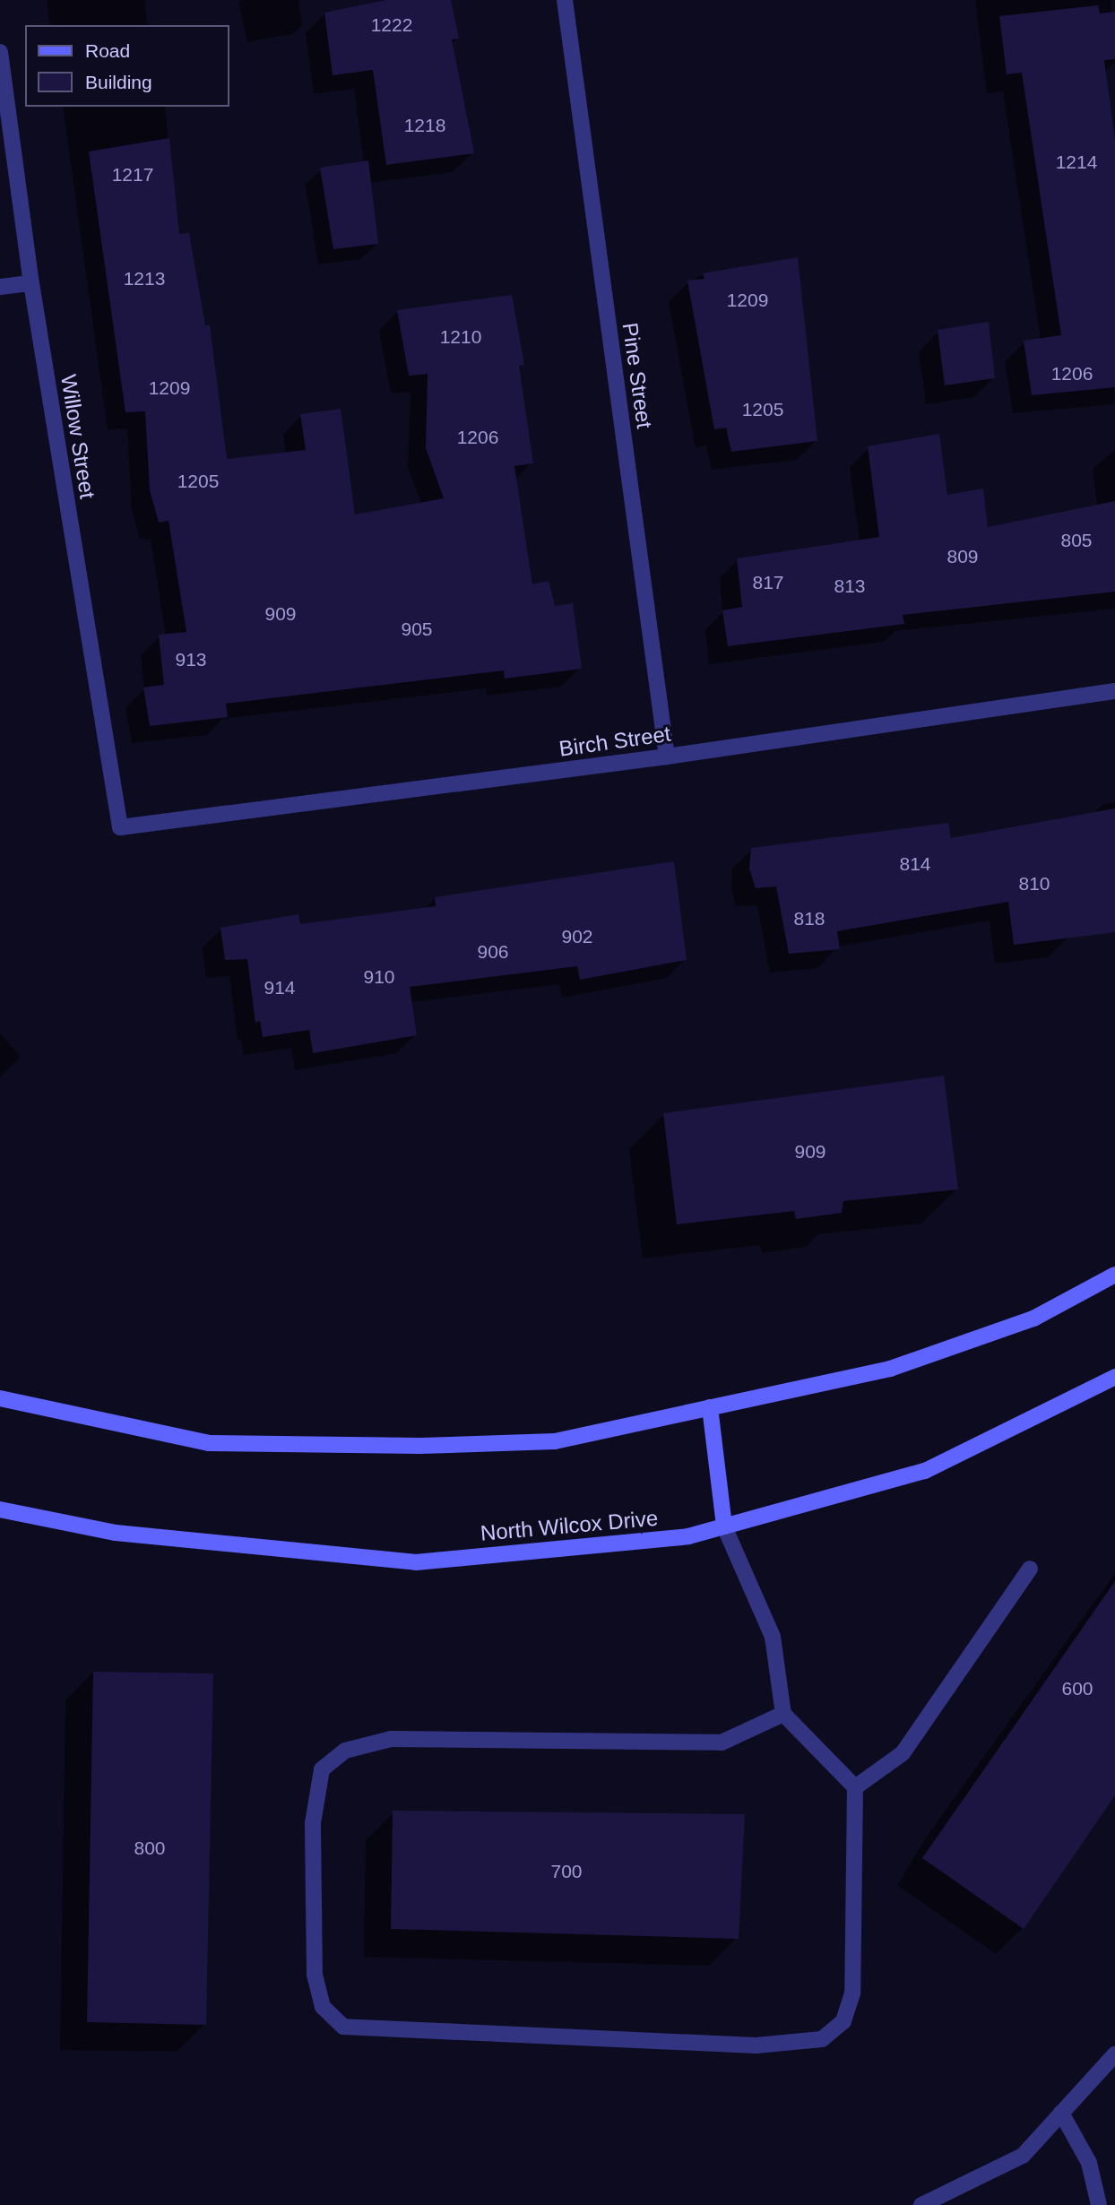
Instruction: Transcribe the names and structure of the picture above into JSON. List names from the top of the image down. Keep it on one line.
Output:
{"streets":{"main road":["North Wilcox Drive"],"street":["Pine Street","Willow Street","Birch Street"]},"crossings":[["Pine Street","Birch Street"],["Willow Street","Birch Street"]],"house_numbers":["1222","1218","1214","1217","1213","1209","1210","1206","1209","1205","1206","1205","805","809","817","813","909","905","913","814","810","818","902","906","910","914","909","600","800","700"],"legend":["Road","Building"]}
